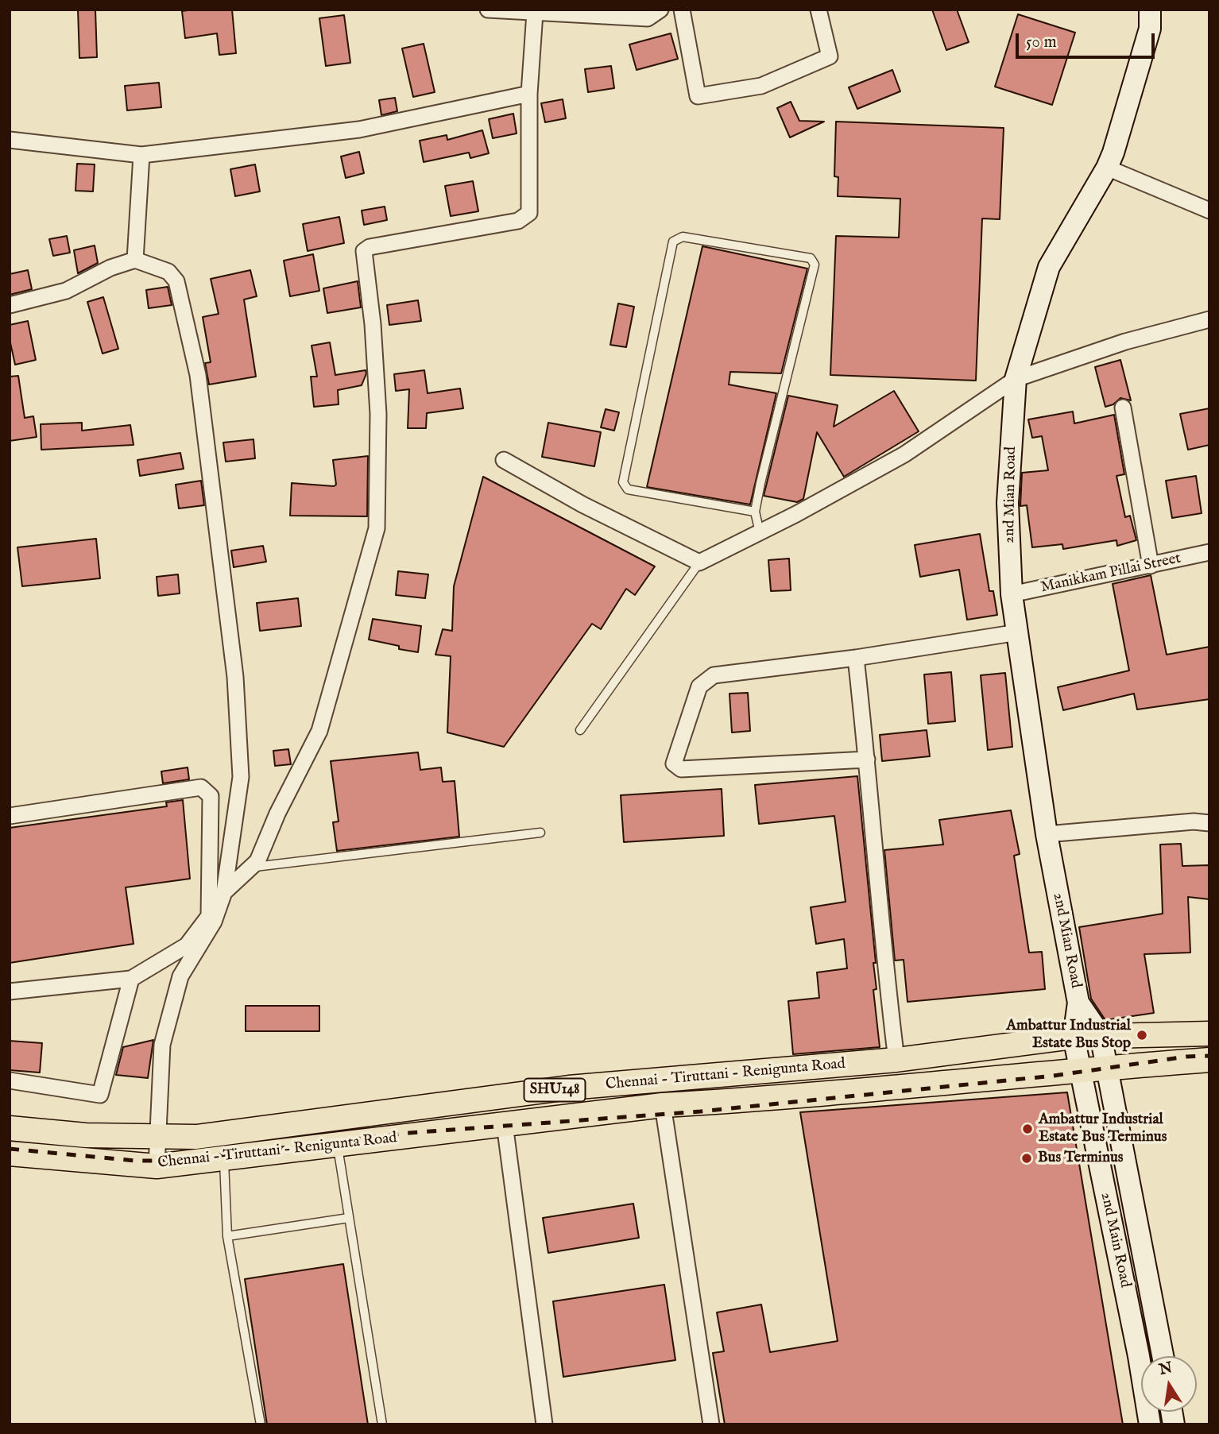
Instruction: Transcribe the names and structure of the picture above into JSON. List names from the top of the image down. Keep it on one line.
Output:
{"streets":{"main road":["2nd Mian Road","Chennai - Tiruttani - Renigunta Road","SHU148","2nd Main Road"],"street":["Manikkam Pillai Street"]},"crossings":[["2nd Mian Road","Manikkam Pillai Street"],["2nd Mian Road","2nd Main Road"],["Chennai - Tiruttani - Renigunta Road","2nd Main Road"]],"places":["Ambattur Industrial Estate Bus Stop","Ambattur Industrial Estate Bus Terminus","Bus Terminus"],"scale_bar":"50 m","north":"top"}
